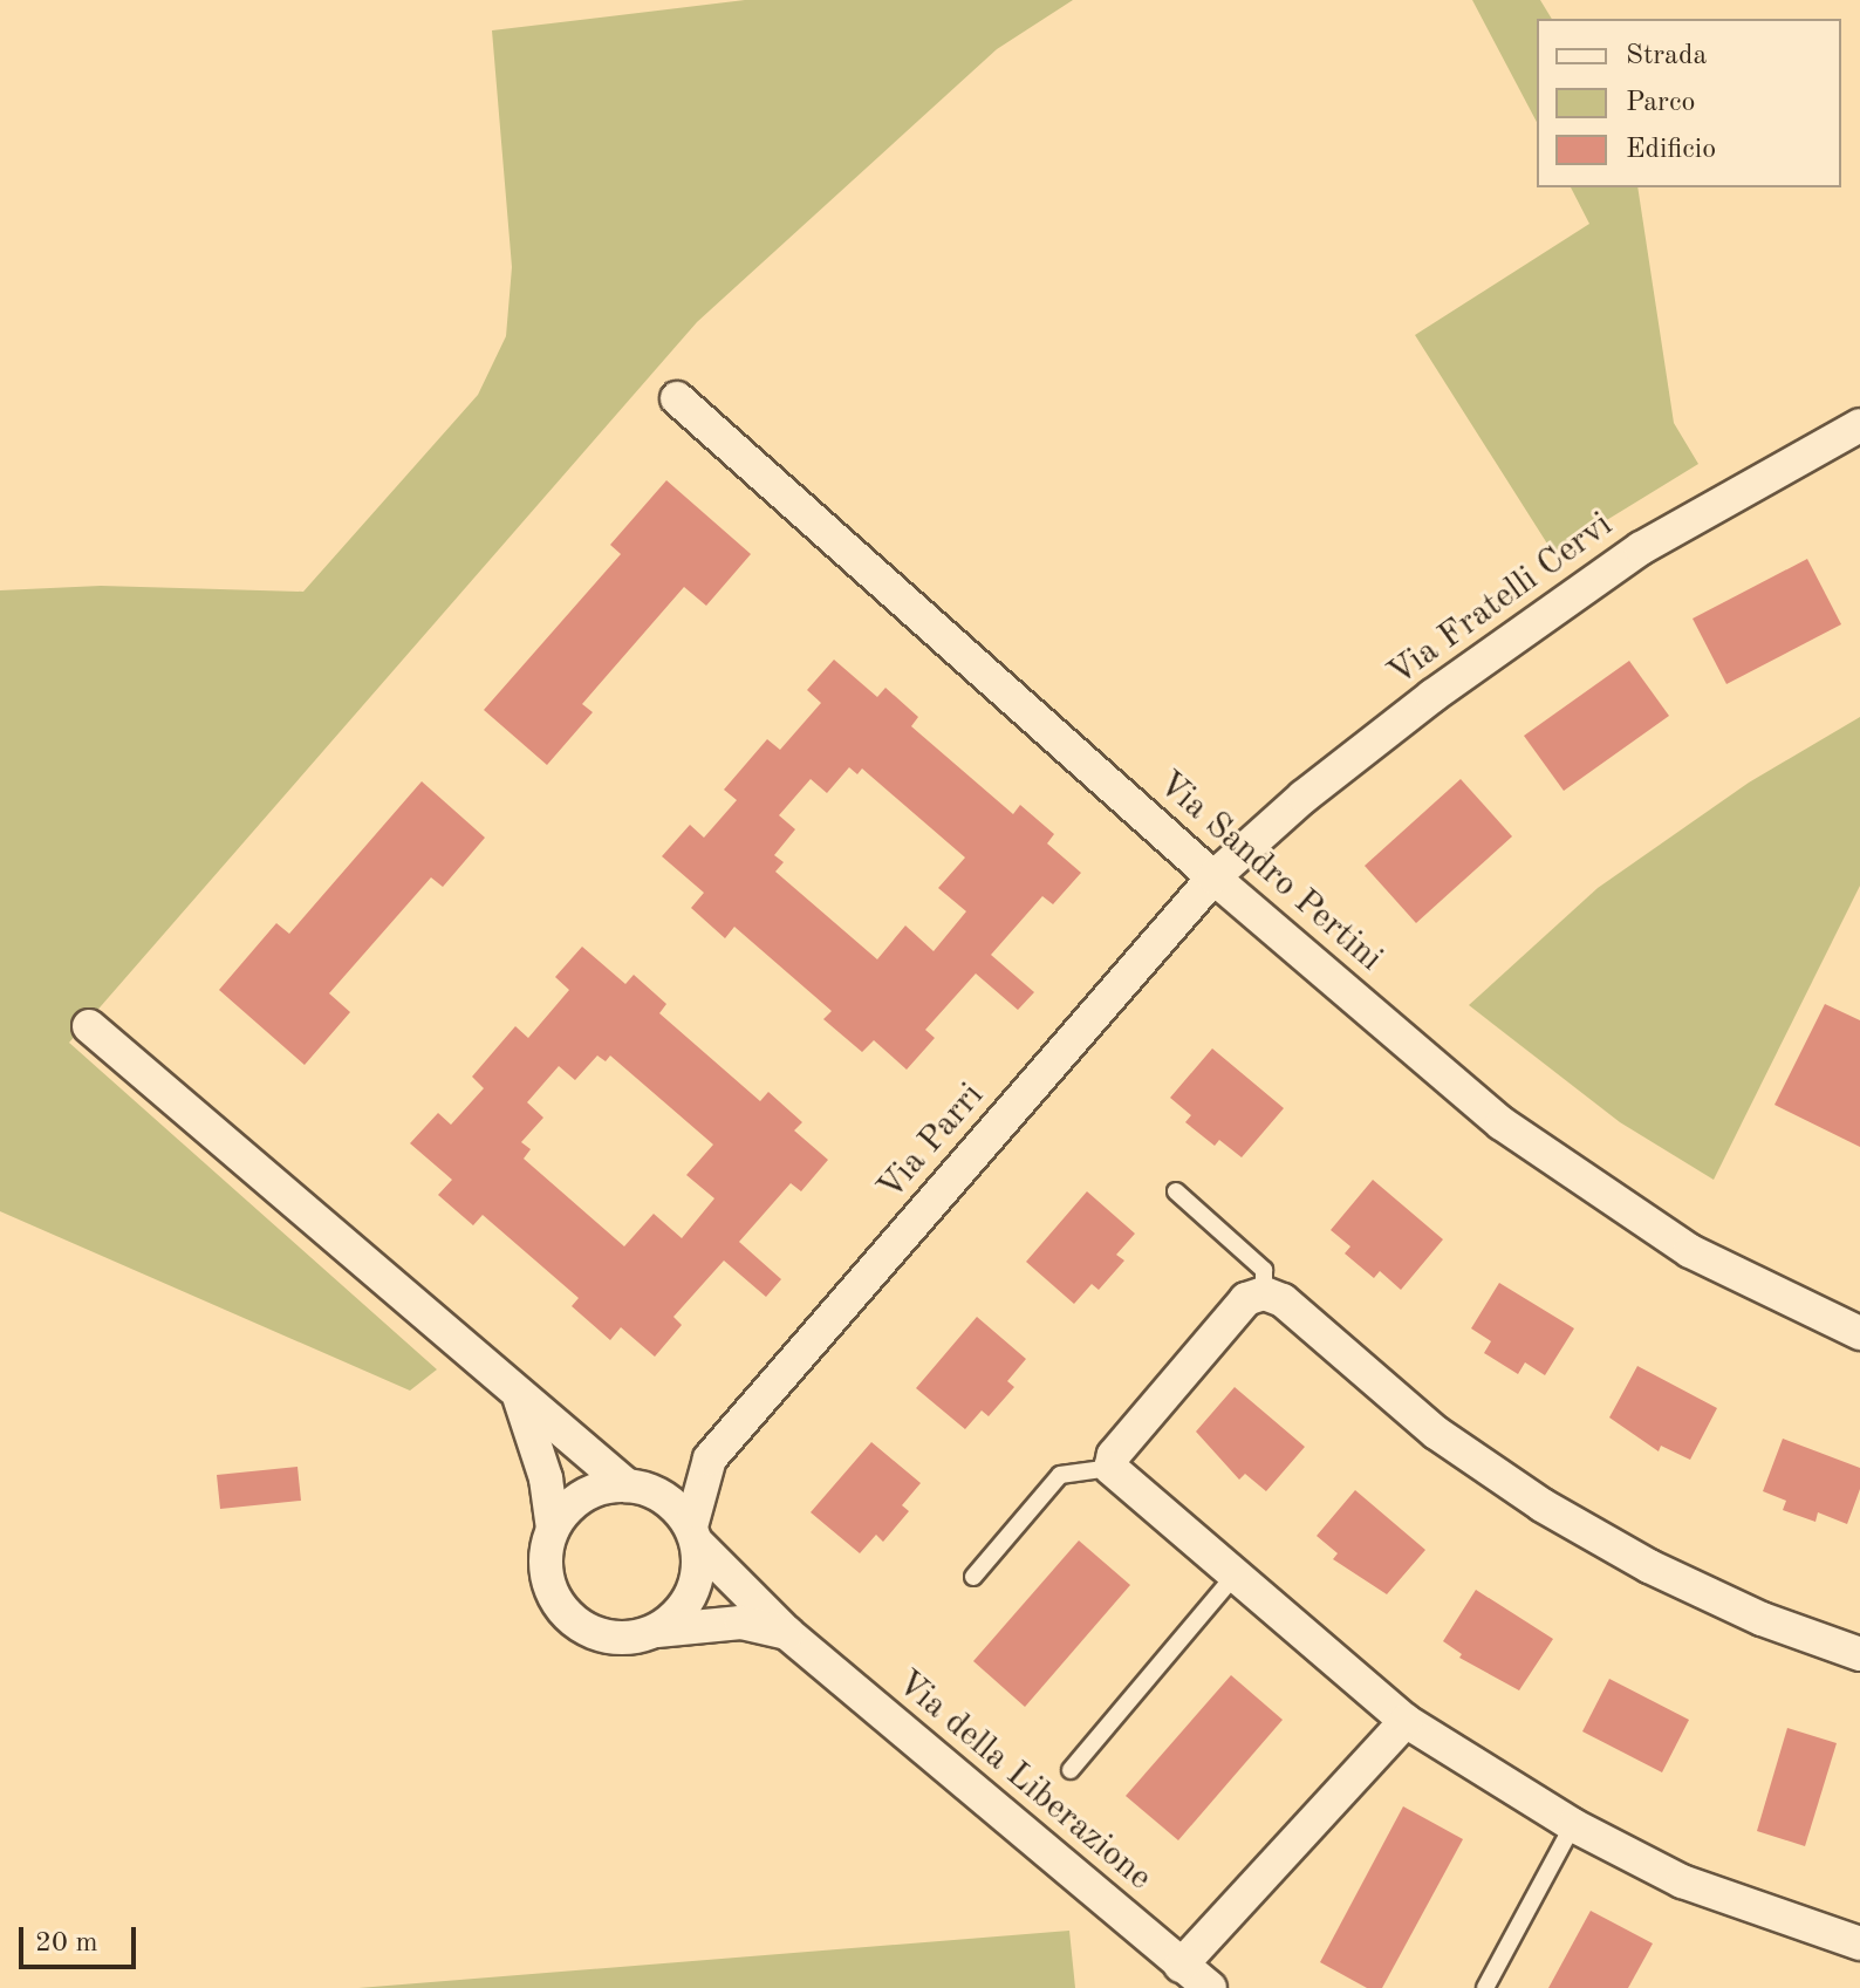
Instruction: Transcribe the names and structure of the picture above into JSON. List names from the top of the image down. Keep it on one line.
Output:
{"streets":{"street":["Via Fratelli Cervi","Via Sandro Pertini","Via Parri","Via della Liberazione"]},"crossings":[["Via Fratelli Cervi","Via Sandro Pertini"],["Via Fratelli Cervi","Via Parri"],["Via Sandro Pertini","Via Parri"],["Via Parri","Via della Liberazione"]],"legend":["Strada","Parco","Edificio"],"scale_bar":"20 m"}
